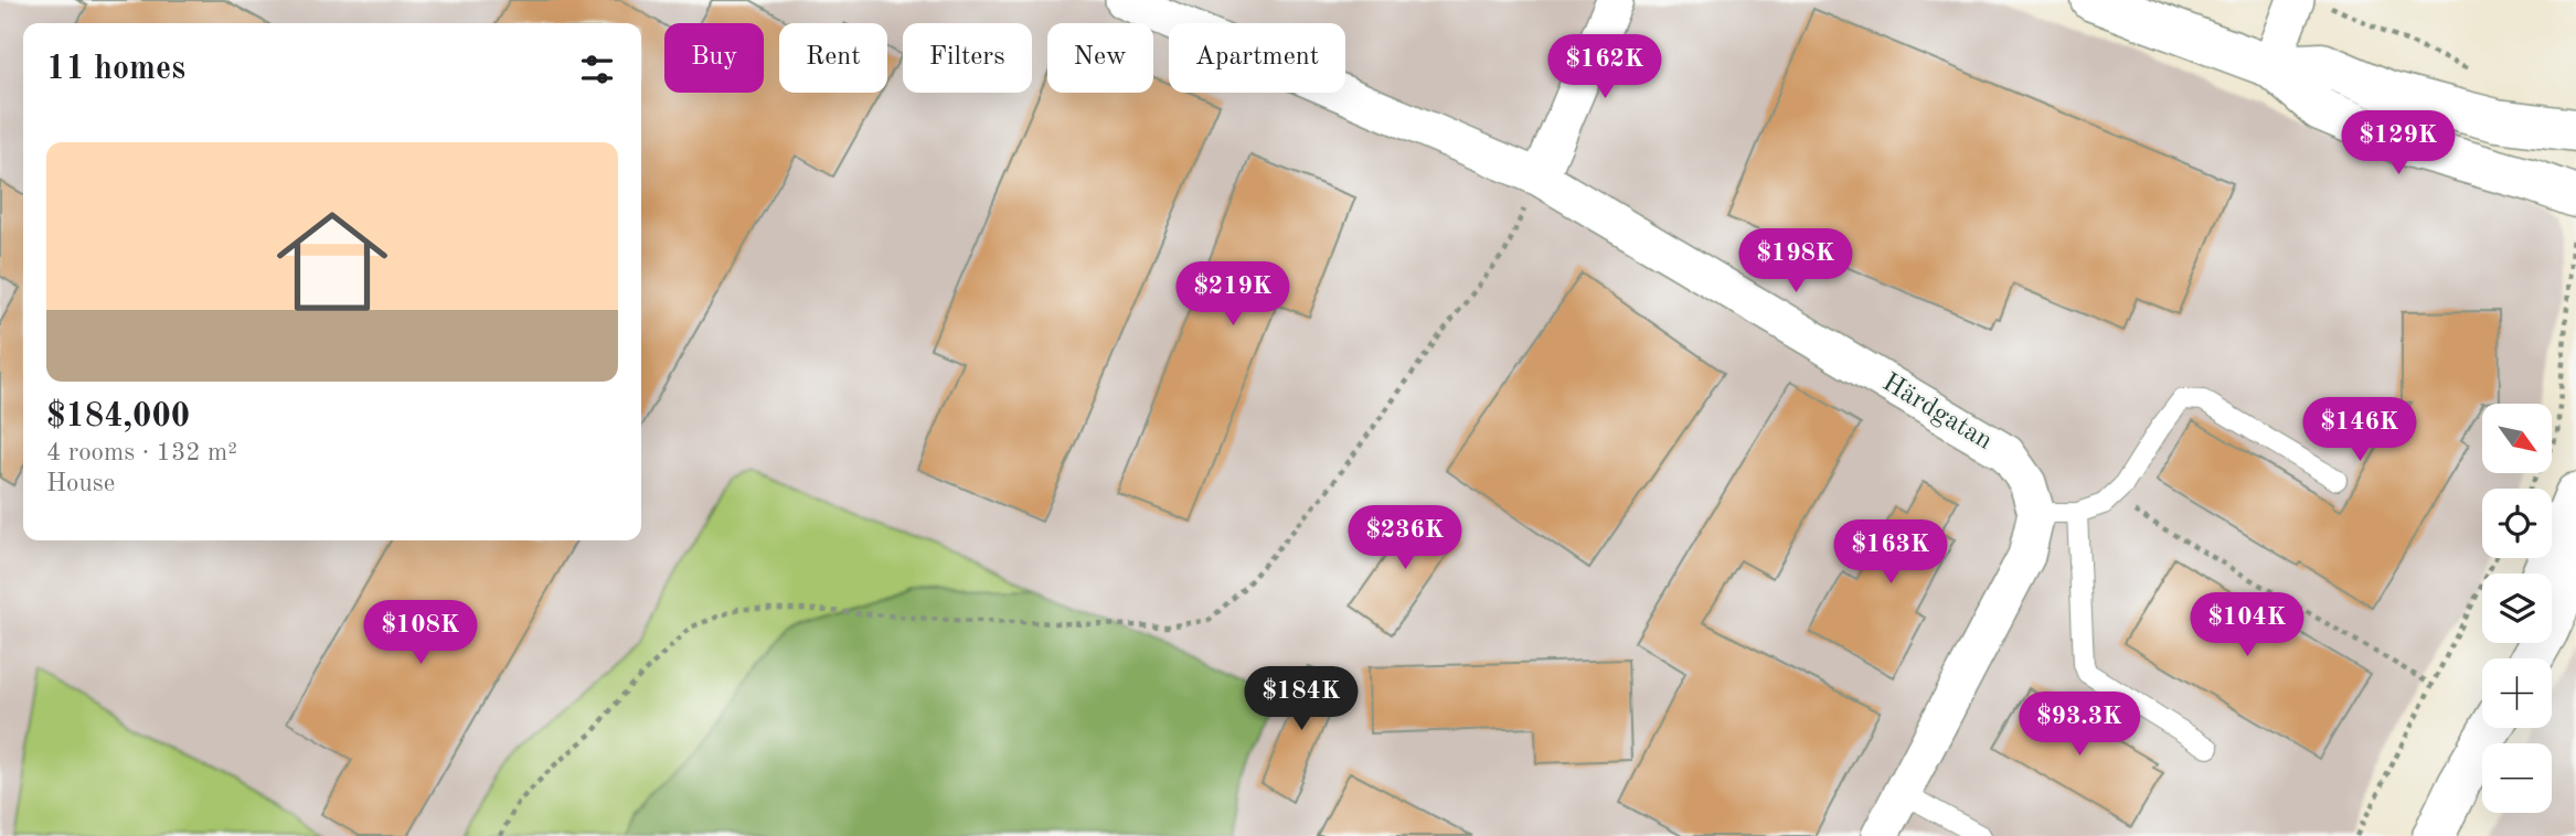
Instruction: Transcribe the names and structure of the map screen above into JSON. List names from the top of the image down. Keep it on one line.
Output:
{"streets":{"street":["Härdgatan"]},"north":"bottom right","page":{"chip":["Buy","Rent","Filters","New","Apartment"],"heading":"11 homes","price":["$162K","$129K","$198K","$219K","$146K","$236K","$163K","$104K","$108K","$184K","$93.3K"],"list":[{"name":"$184,000","note":"4 rooms · 132 m² · House"}],"map_buttons":["+","−"]}}
